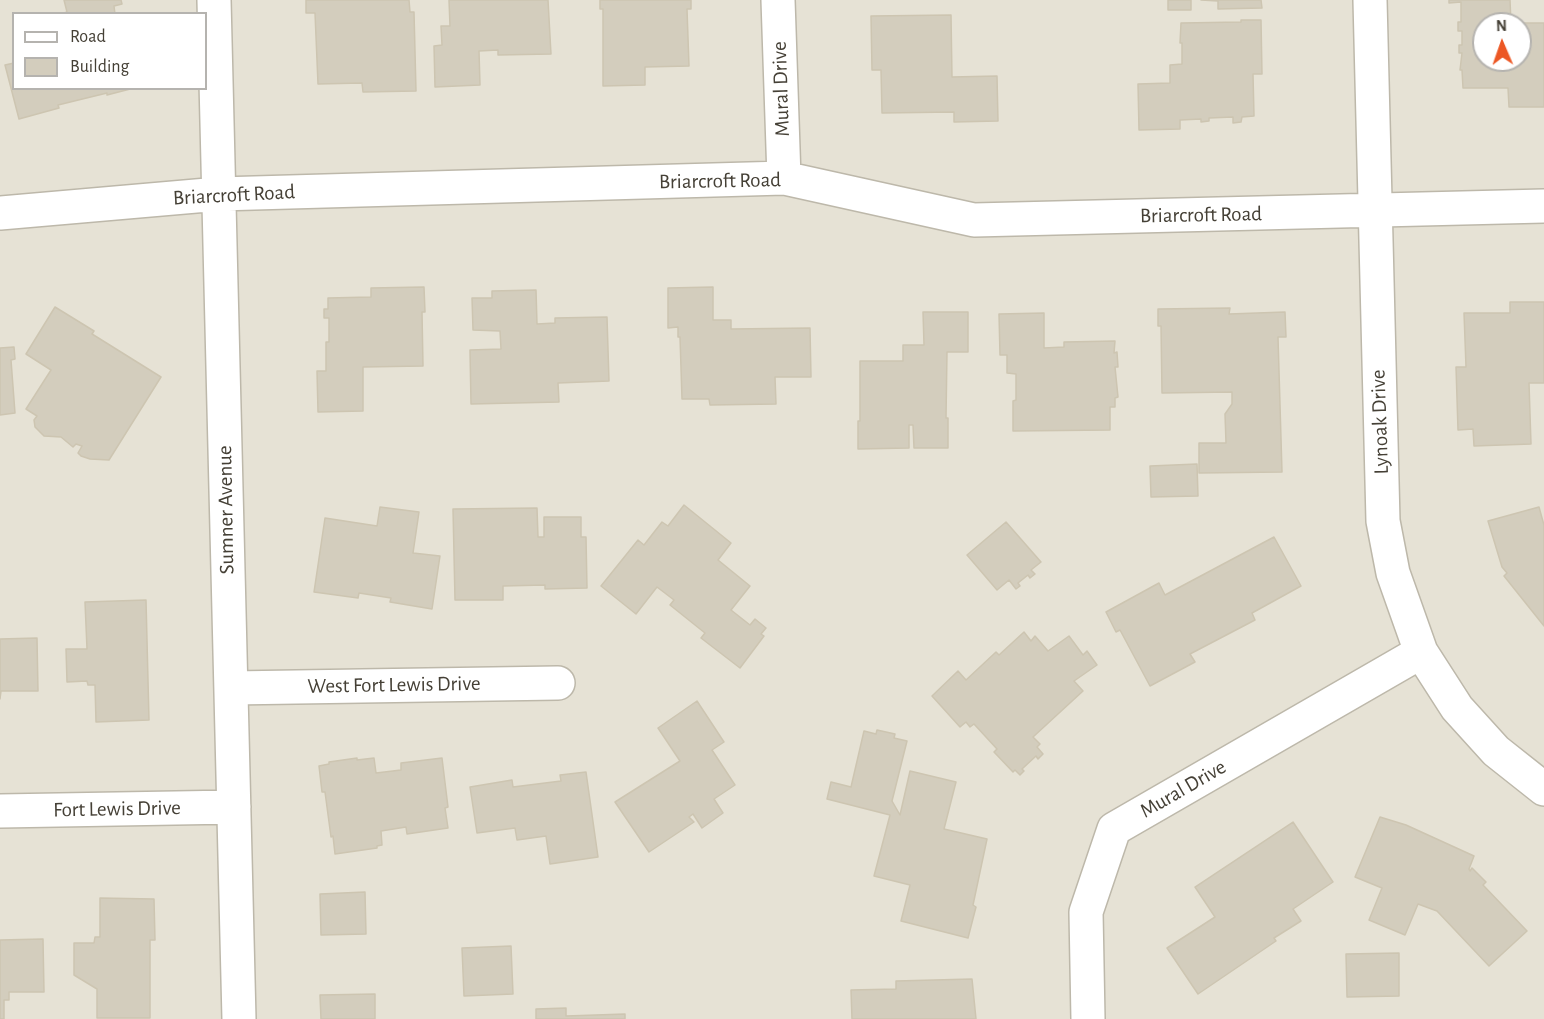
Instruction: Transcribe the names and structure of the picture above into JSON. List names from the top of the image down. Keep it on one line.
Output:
{"streets":{"street":["Mural Drive","Briarcroft Road","Lynoak Drive","Sumner Avenue","West Fort Lewis Drive","Fort Lewis Drive"]},"crossings":[["Mural Drive","Briarcroft Road"],["Mural Drive","Lynoak Drive"],["Briarcroft Road","Lynoak Drive"],["Briarcroft Road","Sumner Avenue"],["Sumner Avenue","West Fort Lewis Drive"],["Sumner Avenue","Fort Lewis Drive"]],"legend":["Road","Building"],"north":"top"}
